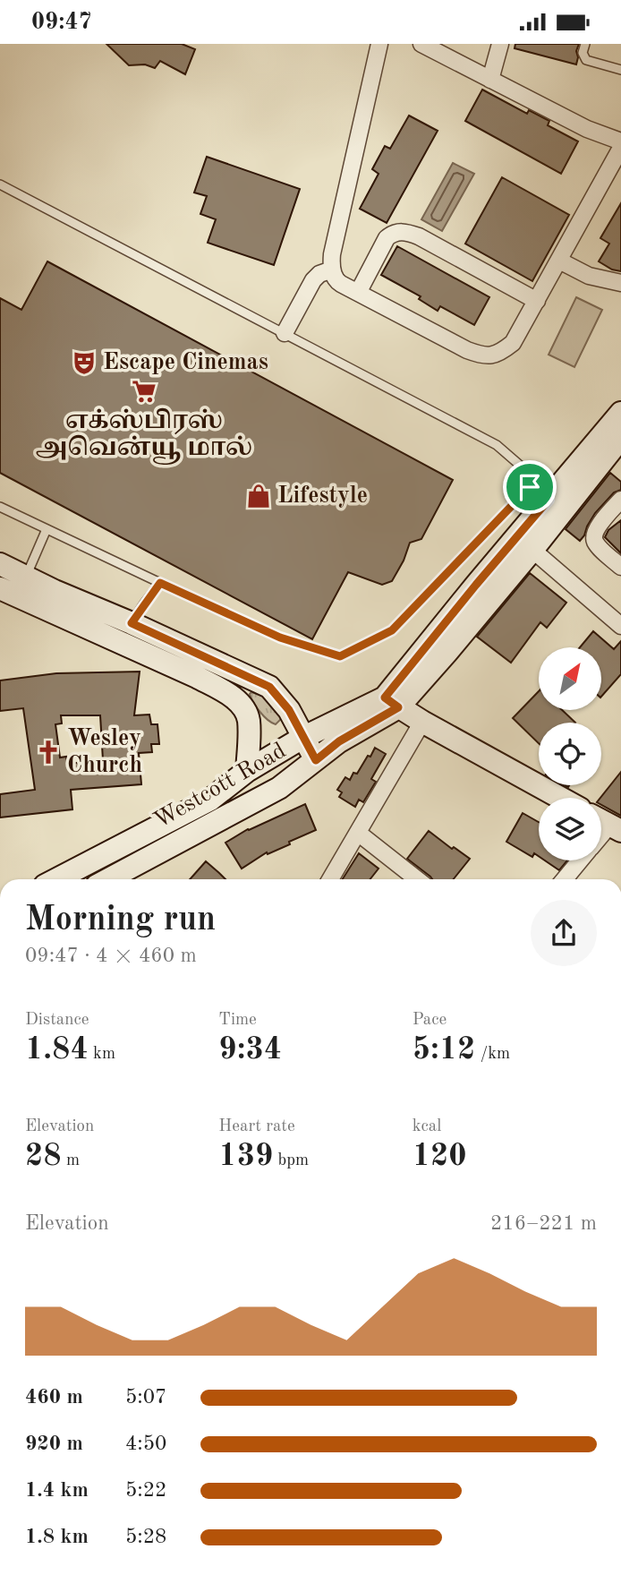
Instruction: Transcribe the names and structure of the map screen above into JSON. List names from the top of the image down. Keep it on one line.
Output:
{"streets":{"main road":["Westcott Road"]},"places":{"theatre":["Escape Cinemas"],"supermarket":["எக்ஸ்பிரஸ் அவென்யூ மால்"],"shop":["Lifestyle"],"church":["Wesley Church"]},"north":"top right","page":{"status":"09:47","heading":["Morning run","09:47 · 4 × 460 m"],"stats":[["Distance","1.84 km"],["Time","9:34"],["Pace","5:12 /km"],["Elevation","28 m"],["Heart rate","139 bpm"],["kcal","120"]],"chart":["Elevation","216–221 m"],"list":[{"name":"460 m","note":"5:07"},{"name":"920 m","note":"4:50"},{"name":"1.4 km","note":"5:22"},{"name":"1.8 km","note":"5:28"}]}}
